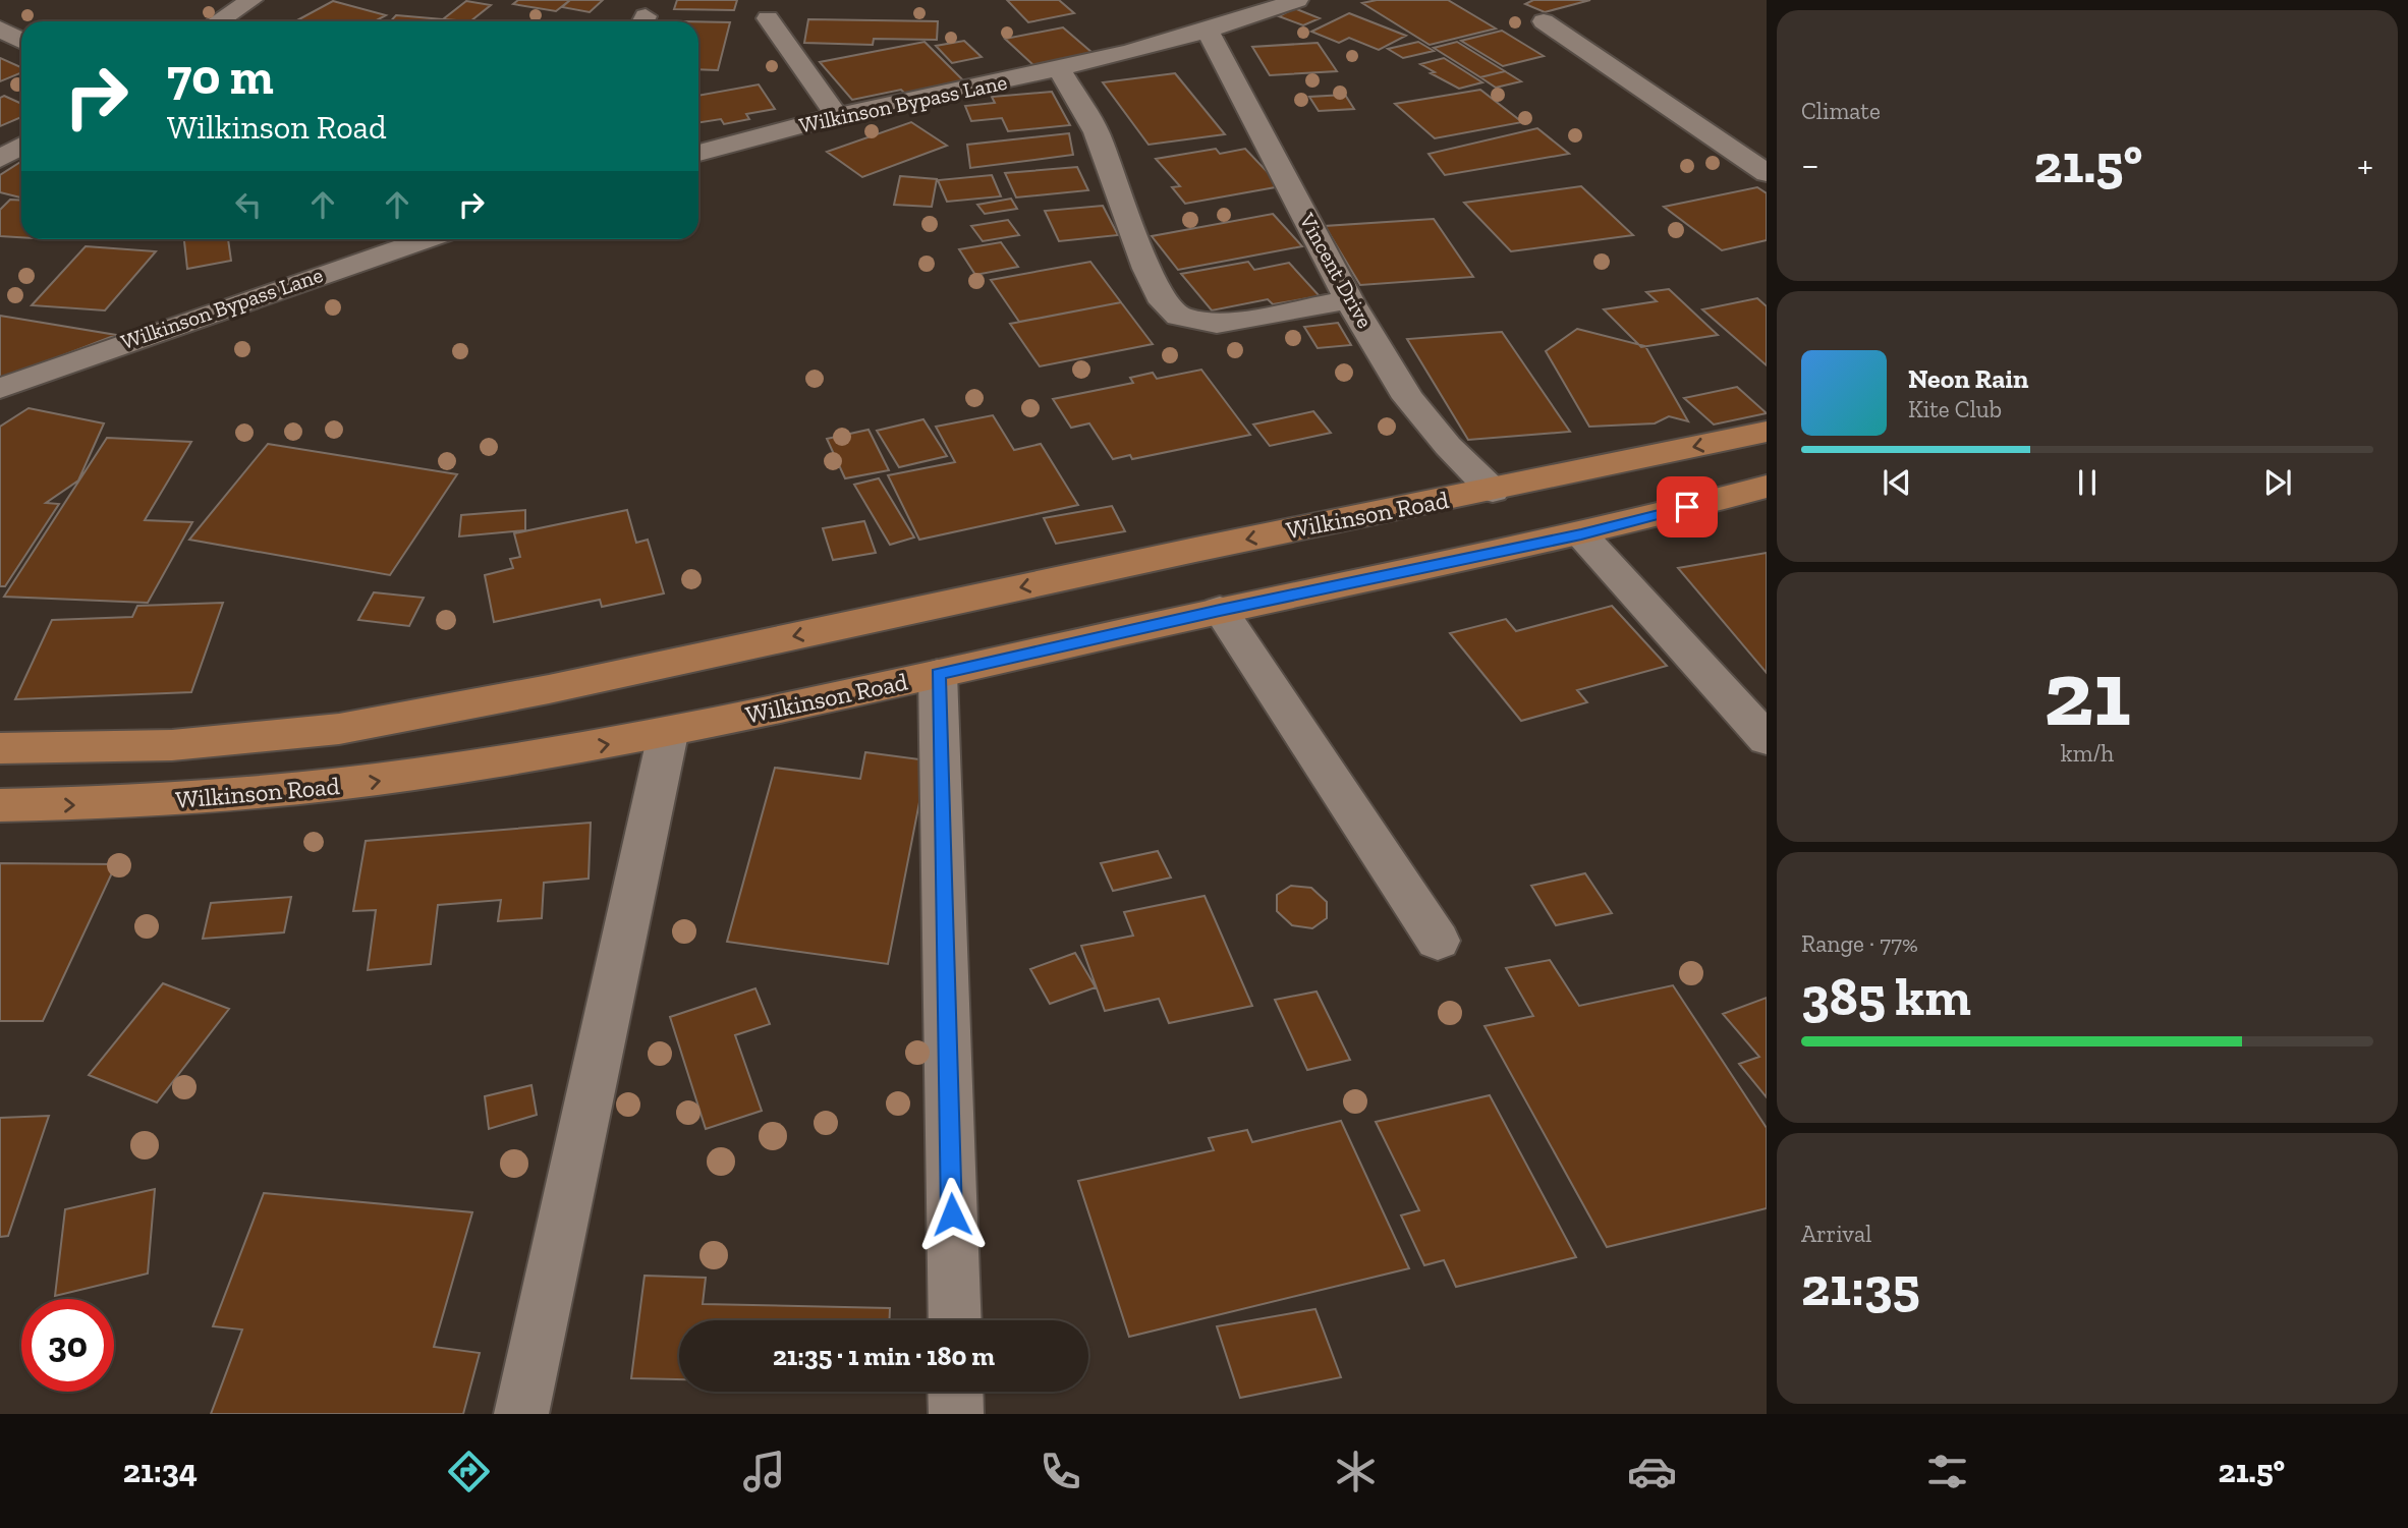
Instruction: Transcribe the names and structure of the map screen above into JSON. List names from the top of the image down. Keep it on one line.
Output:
{"streets":{"main road":["Wilkinson Road"],"street":["Wilkinson Bypass Lane","Vincent Drive"]},"crossings":[["Wilkinson Bypass Lane","Vincent Drive"],["Vincent Drive","Wilkinson Road"]],"page":{"tile":["Climate",["21","km/h"],["Range · 77%","385 km"],["Arrival","21:35"]],"turn":["70 m","Wilkinson Road"],"heat":["−","21.5°","+"],"song":["Neon Rain","Kite Club"],"limit":"30","trip":"21:35 · 1 min · 180 m","tabs":["21:34","21.5°"]}}
